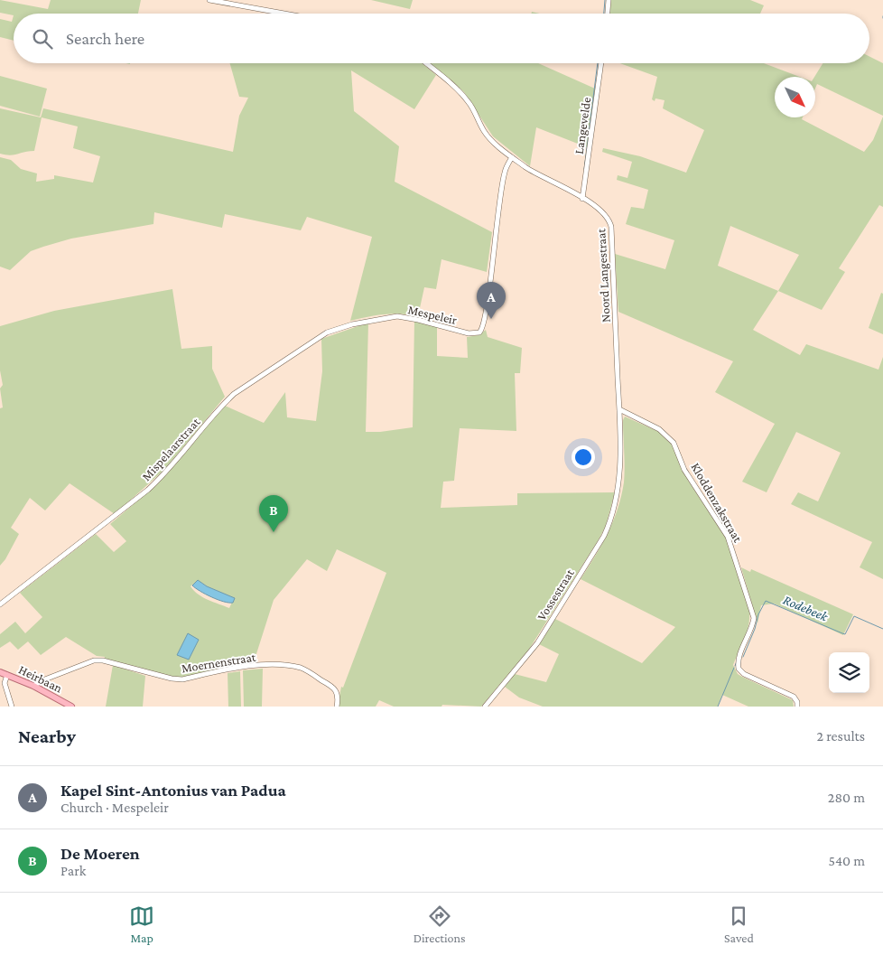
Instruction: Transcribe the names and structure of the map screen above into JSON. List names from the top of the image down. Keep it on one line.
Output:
{"streets":{"main road":["Heirbaan"],"street":["Langevelde","Noord Langestraat","Mespeleir","Mispelaarstraat","Kloddenzakstraat","Vossestraat","Moernenstraat"]},"crossings":[["Langevelde","Noord Langestraat"],["Noord Langestraat","Mespeleir"],["Noord Langestraat","Kloddenzakstraat"],["Noord Langestraat","Vossestraat"],["Mespeleir","Mispelaarstraat"],["Moernenstraat","Heirbaan"]],"water":["Rodebeek"],"north":"bottom right","page":{"search":"Search here","pins":["A","B"],"heading":["Nearby","2 results"],"list":[{"mark":"A","name":"Kapel Sint-Antonius van Padua","note":"Church · Mespeleir","value":"280 m"},{"mark":"B","name":"De Moeren","note":"Park","value":"540 m"}],"nav":["Map","Directions","Saved"]}}
